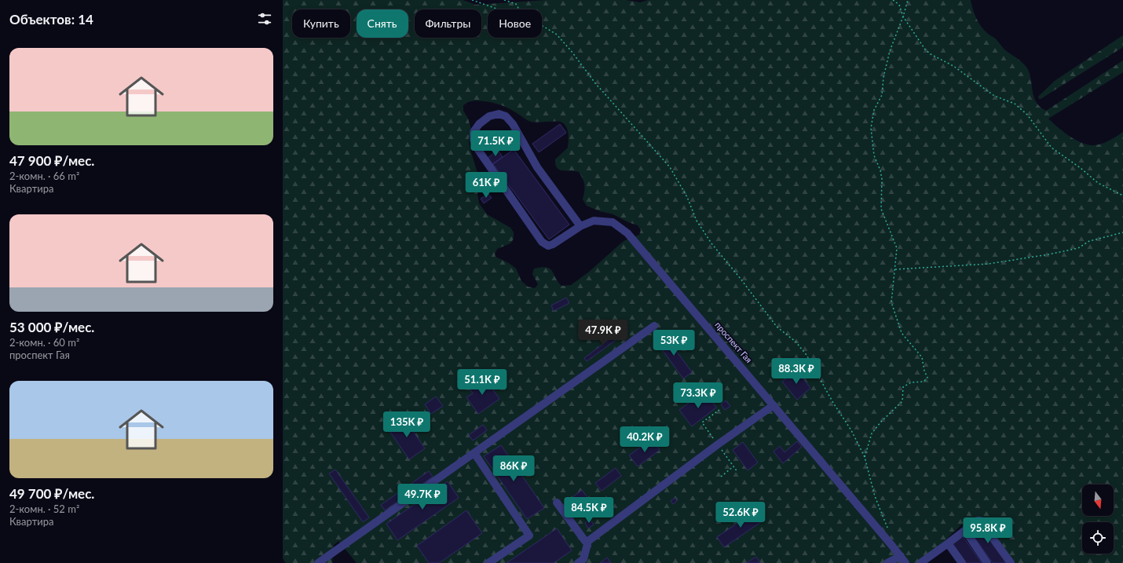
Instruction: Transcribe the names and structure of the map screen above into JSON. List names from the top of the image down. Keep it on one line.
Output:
{"streets":{"street":["проспект Гая"]},"north":"bottom","page":{"heading":"Объектов: 14","chip":["Купить","Снять","Фильтры","Новое"],"list":[{"name":"47 900 ₽/мес.","note":"2-комн. · 66 m² · Квартира"},{"name":"53 000 ₽/мес.","note":"2-комн. · 60 m² · проспект Гая"},{"name":"49 700 ₽/мес.","note":"2-комн. · 52 m² · Квартира"}],"price":["71.5K ₽","61K ₽","47.9K ₽","53K ₽","88.3K ₽","51.1K ₽","73.3K ₽","135K ₽","40.2K ₽","86K ₽","49.7K ₽","84.5K ₽","52.6K ₽","95.8K ₽"]}}
